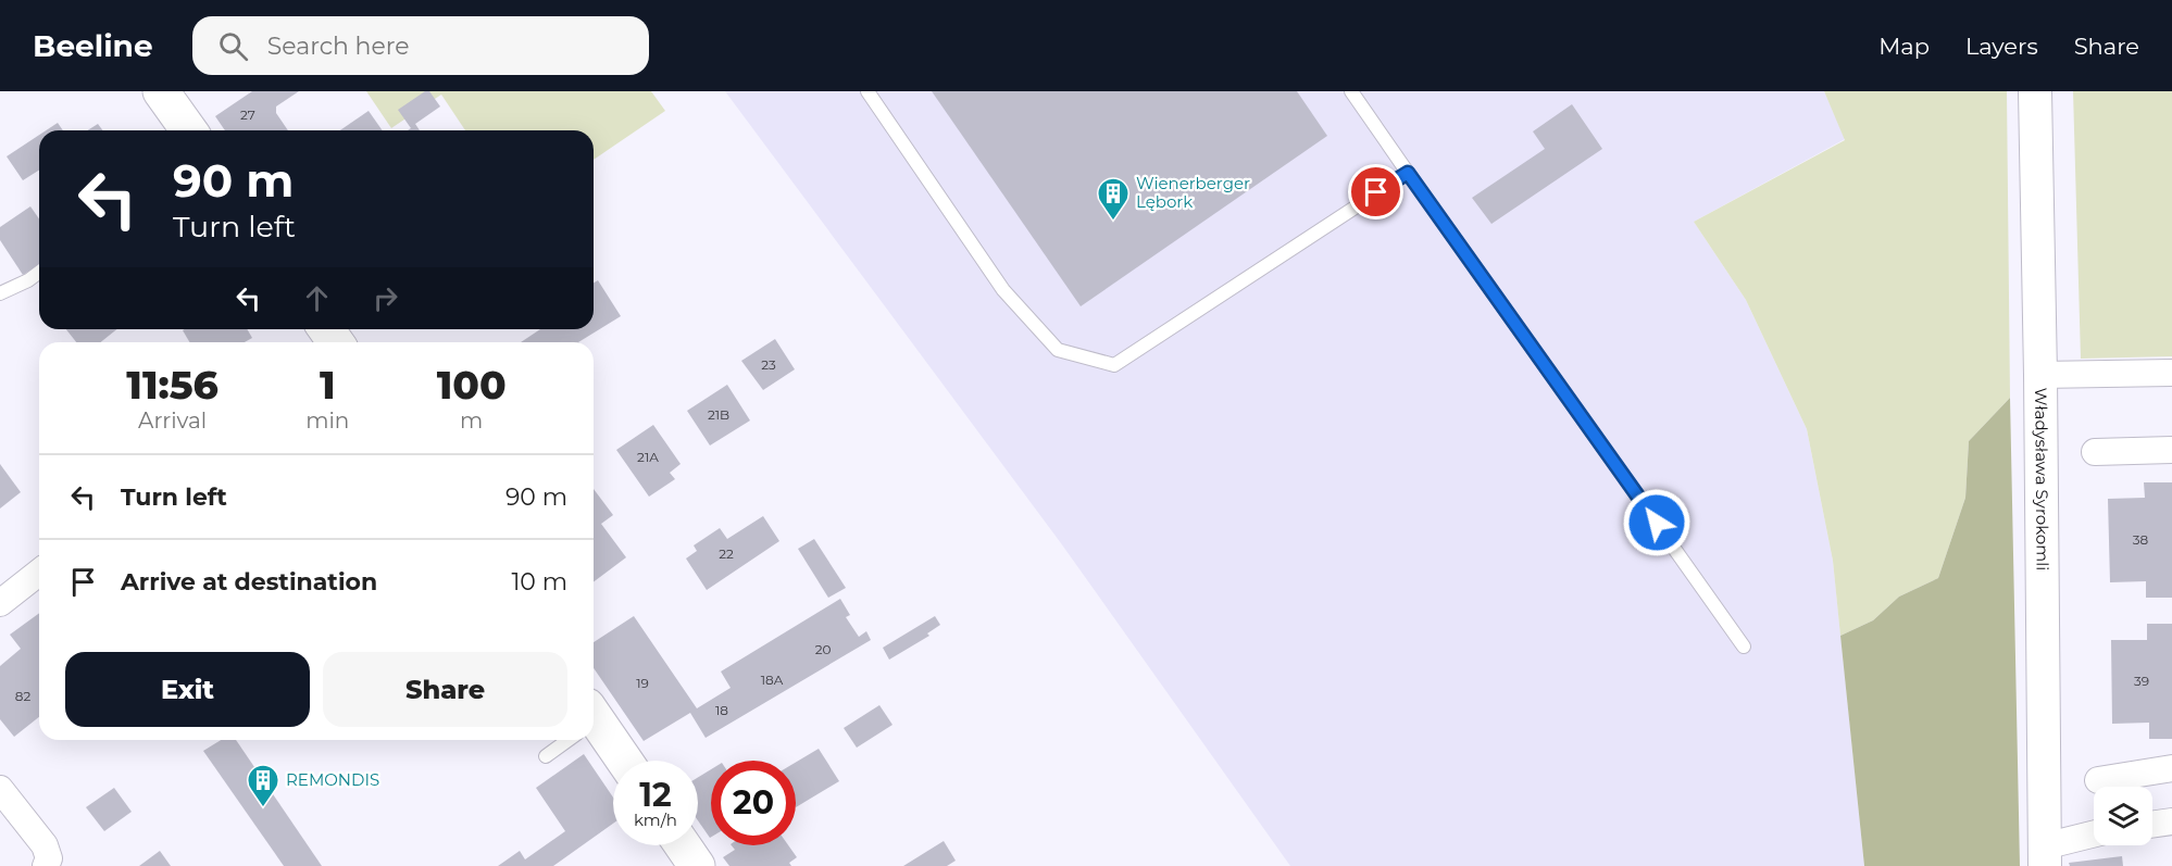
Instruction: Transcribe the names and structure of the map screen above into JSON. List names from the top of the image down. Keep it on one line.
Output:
{"streets":{"street":["Władysława Syrokomli"]},"places":{"building":["Wienerberger Lębork","REMONDIS"]},"house_numbers":["27","23","21B","21A","38","22","20","18A","39","19","82","18"],"page":{"header":"Beeline","search":"Search here","nav":["Map","Layers","Share"],"turn":["90 m","Turn left"],"eta":["11:56","Arrival","1","min","100","m"],"list":[{"name":"Turn left","value":"90 m"},{"name":"Arrive at destination","value":"10 m"}],"buttons":["Exit","Share"],"speed":"12 km/h","limit":"20"}}
